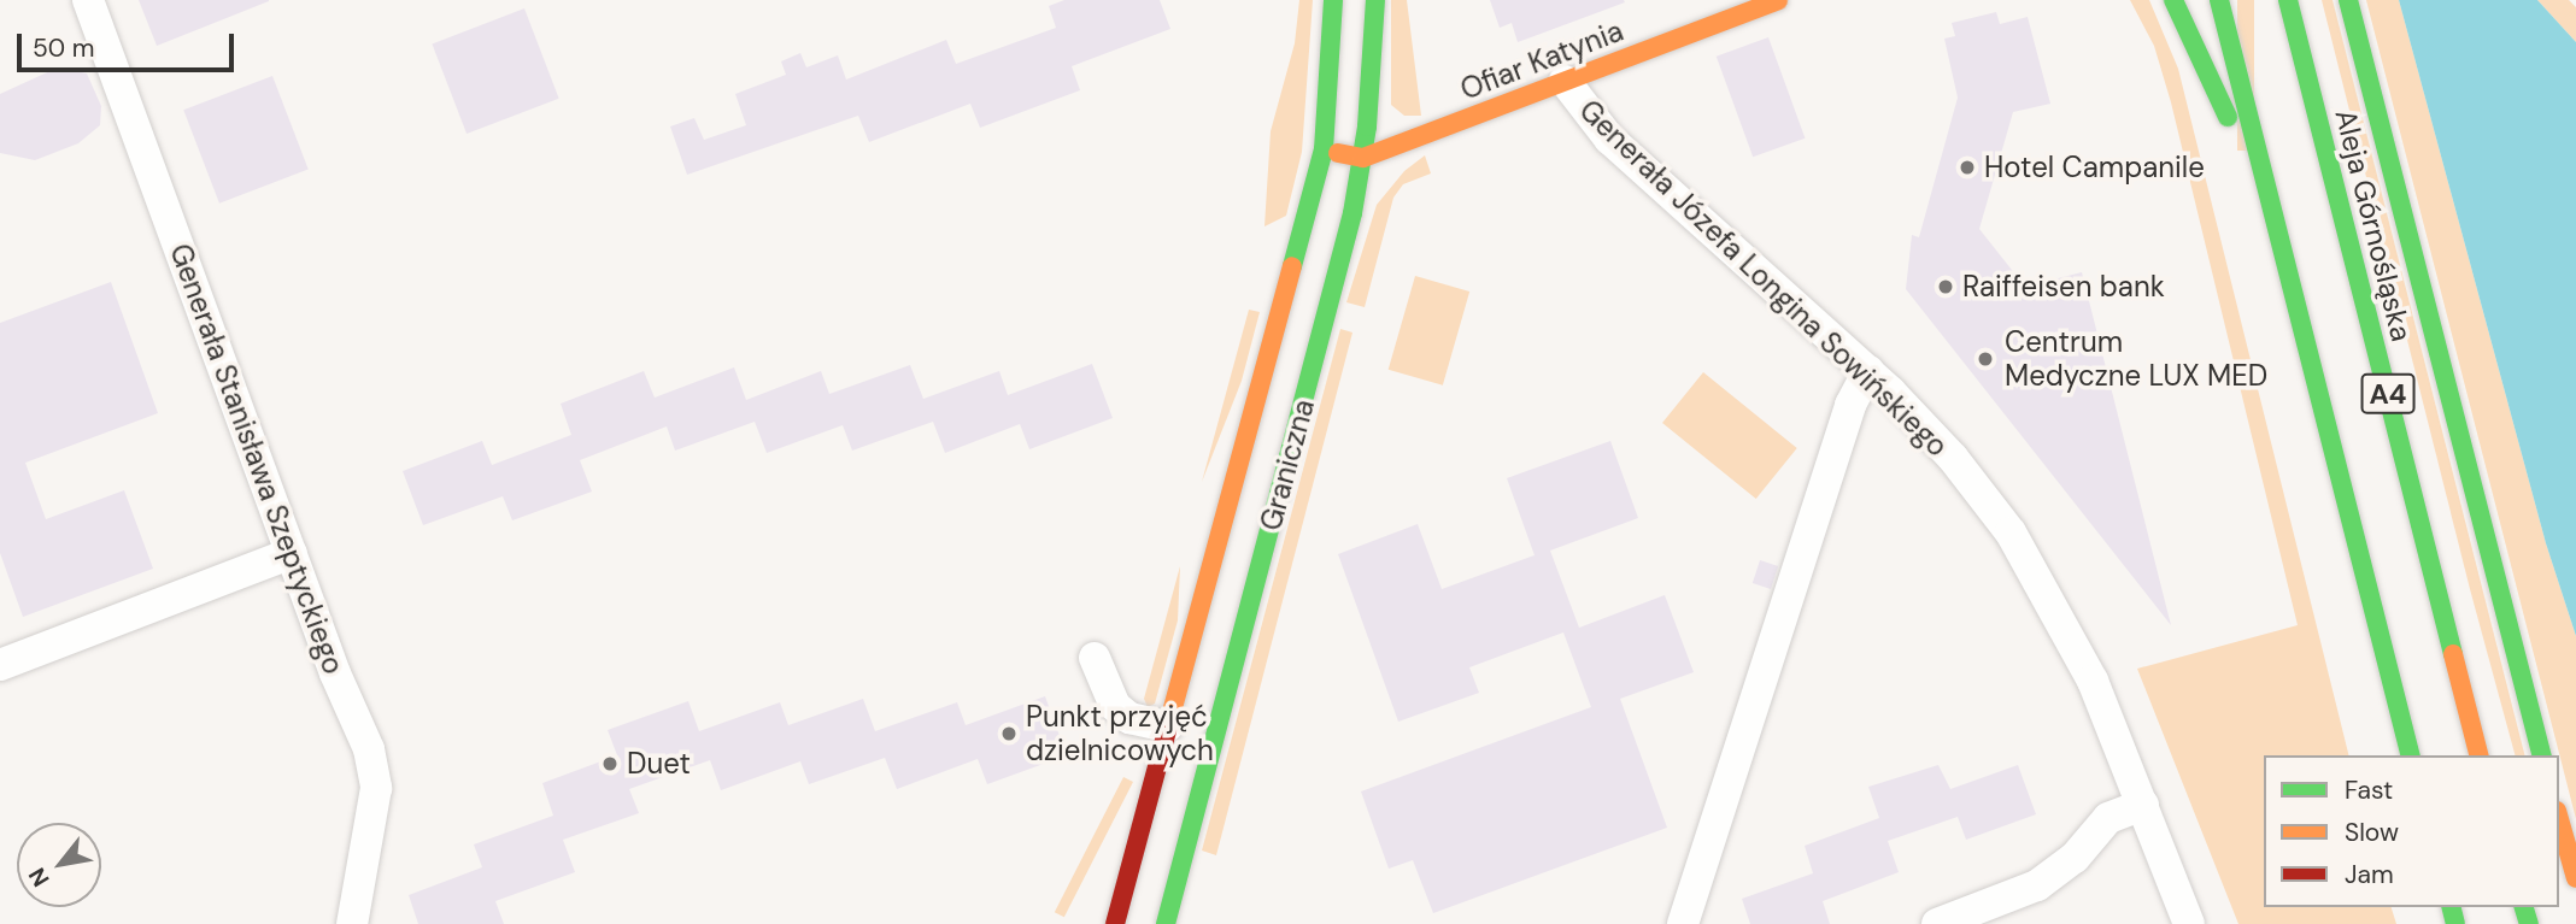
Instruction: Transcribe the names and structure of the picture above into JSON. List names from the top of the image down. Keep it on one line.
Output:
{"streets":{"main road":["Ofiar Katynia","Aleja Górnośląska","A4","Graniczna"],"street":["Generała Józefa Longina Sowińskiego","Generała Stanisława Szeptyckiego"]},"crossings":[["Ofiar Katynia","Generała Józefa Longina Sowińskiego"],["Ofiar Katynia","Graniczna"]],"places":["Hotel Campanile","Raiffeisen bank","Centrum Medyczne LUX MED","Punkt przyjęć dzielnicowych","Duet"],"legend":["Fast","Slow","Jam"],"scale_bar":"50 m","north":"bottom left"}
